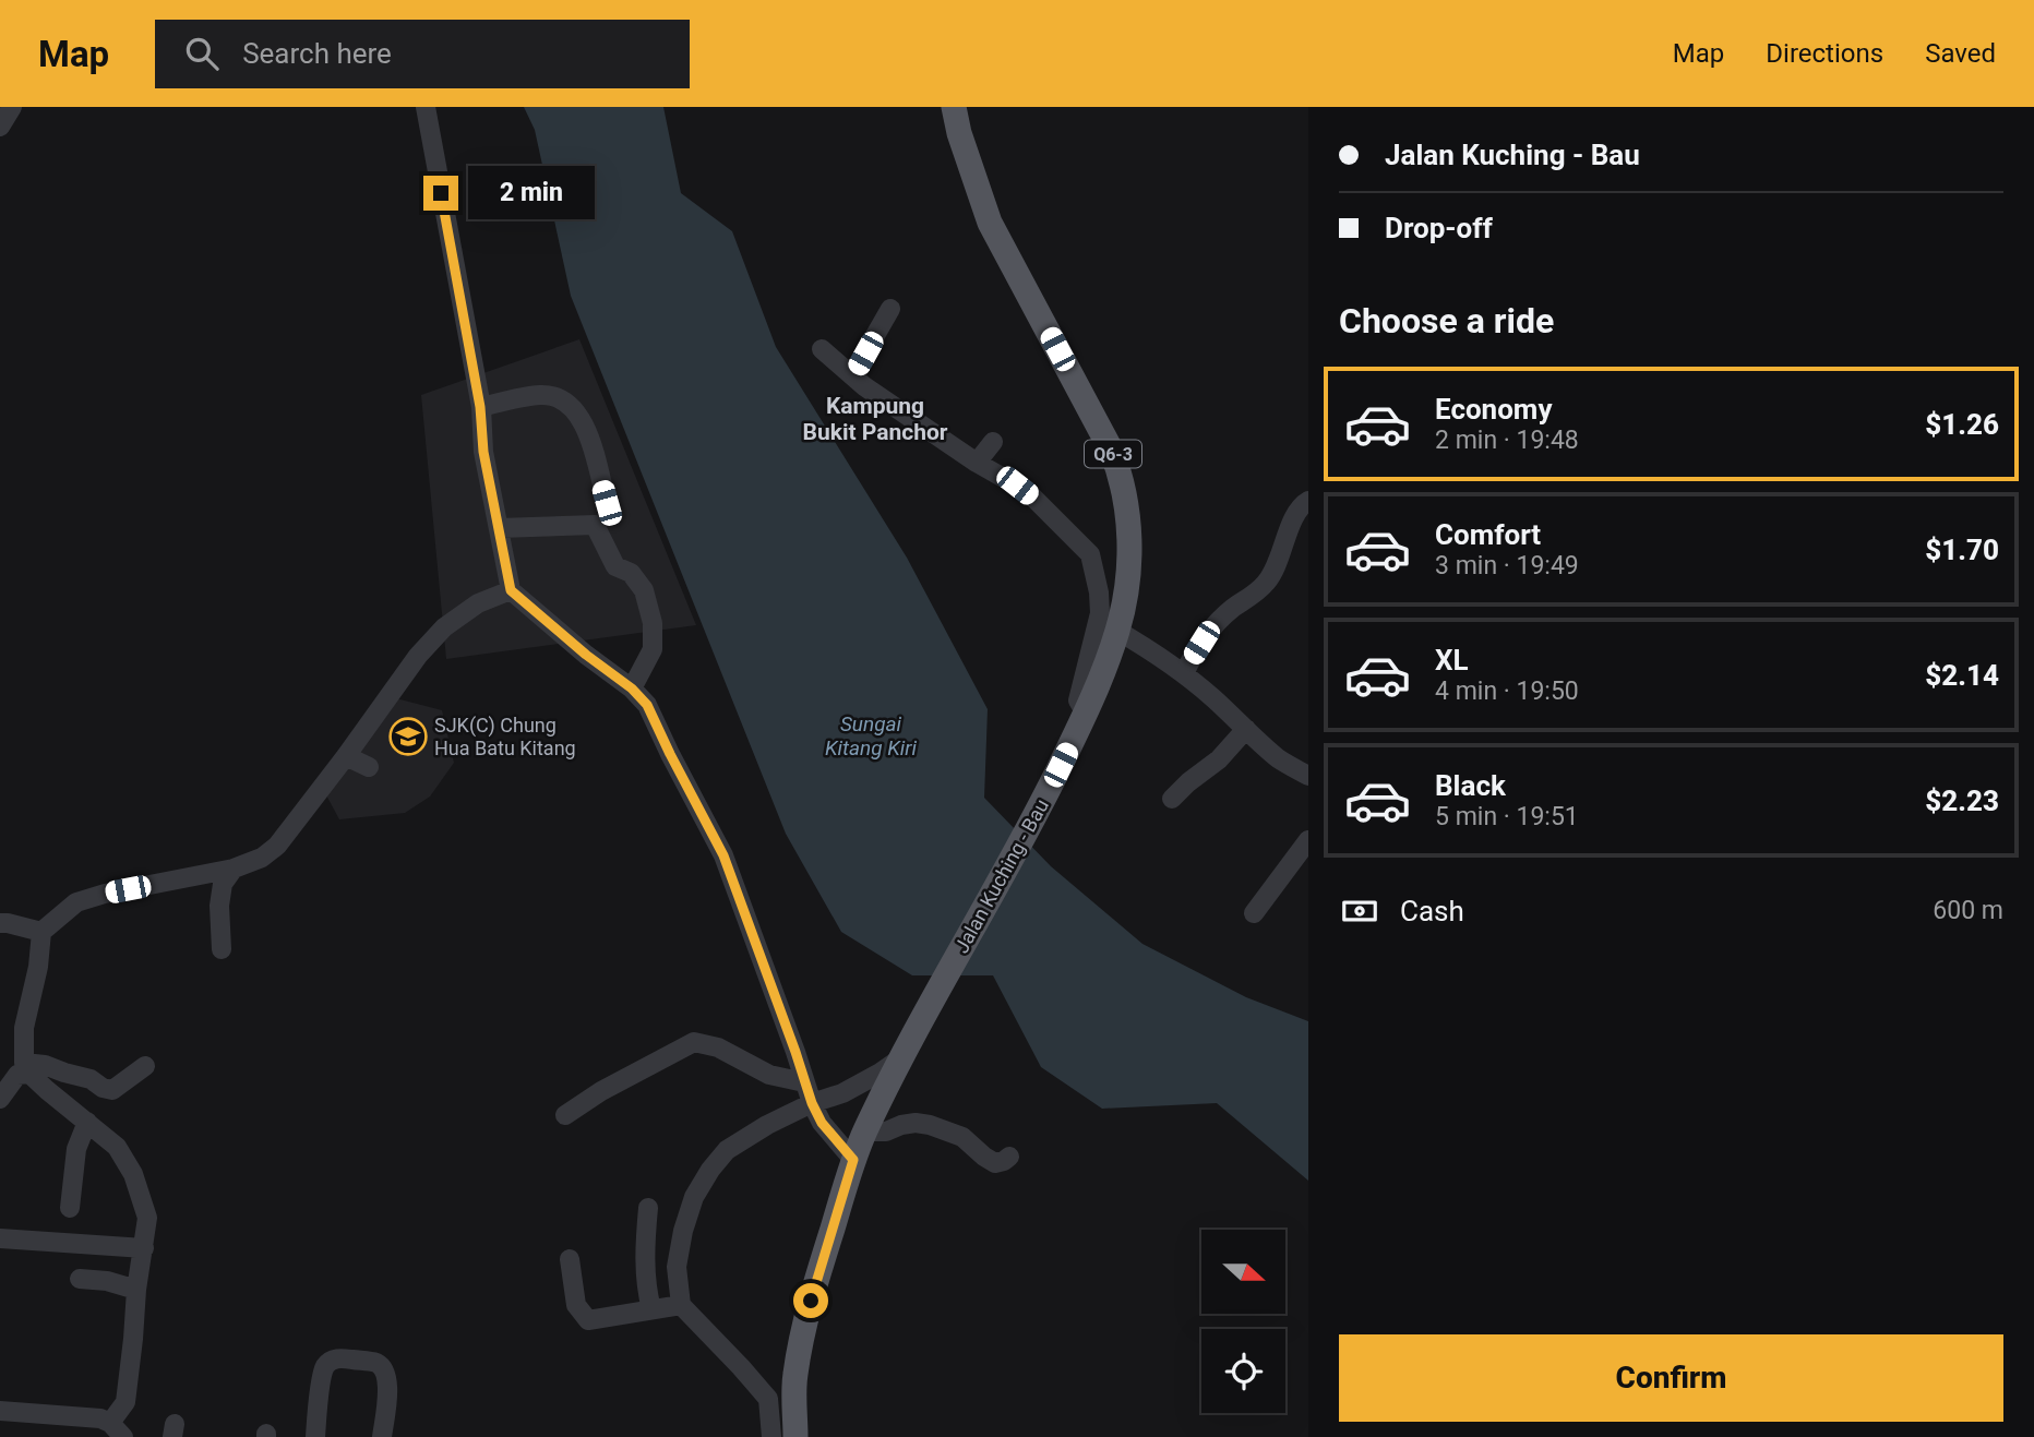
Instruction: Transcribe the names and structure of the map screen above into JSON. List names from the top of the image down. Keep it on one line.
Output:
{"streets":{"main road":["Q6-3","Jalan Kuching - Bau"]},"districts":["Kampung Bukit Panchor"],"water":["Sungai Kitang Kiri"],"places":{"school or university":["SJK(C) Chung Hua Batu Kitang"]},"north":"right","page":{"header":"Map","search":"Search here","nav":["Map","Directions","Saved"],"banner":["Jalan Kuching - Bau","Drop-off"],"bubble":"2 min","heading":"Choose a ride","list":[{"name":"Economy","note":"2 min · 19:48","value":"$1.26"},{"name":"Comfort","note":"3 min · 19:49","value":"$1.70"},{"name":"XL","note":"4 min · 19:50","value":"$2.14"},{"name":"Black","note":"5 min · 19:51","value":"$2.23"}],"pay":["Cash","600 m"],"buttons":"Confirm"}}
